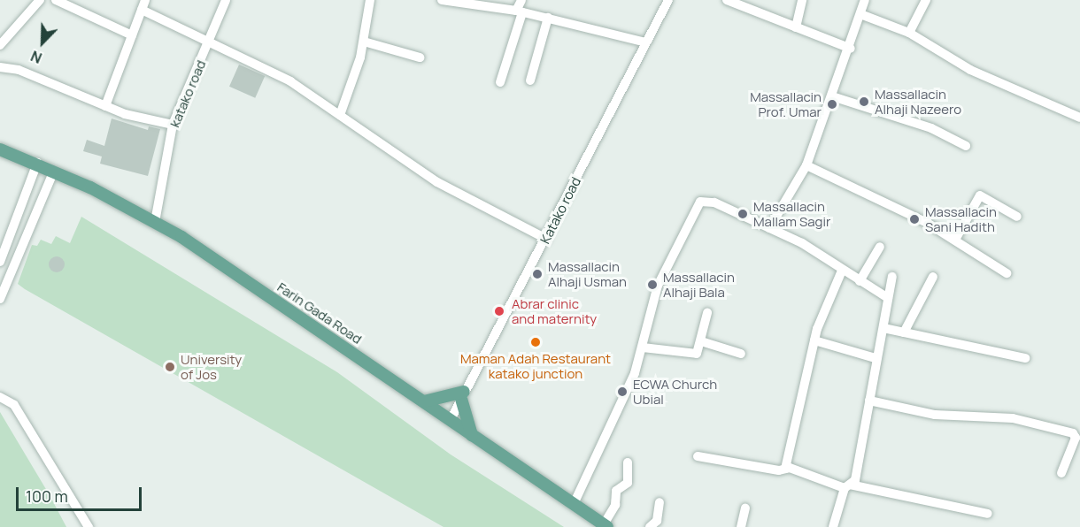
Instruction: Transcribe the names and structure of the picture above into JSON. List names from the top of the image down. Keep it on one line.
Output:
{"streets":{"main road":["Farin Gada Road"],"street":["katako road","Katako road"]},"crossings":[["katako road","Farin Gada Road"],["Katako road","Farin Gada Road"]],"places":["Massallacin Alhaji Nazeero","Massallacin Prof. Umar","Massallacin Mallam Sagir","Massallacin Sani Hadith","Massallacin Alhaji Usman","Massallacin Alhaji Bala","Abrar clinic and maternity","Maman Adah Restaurant katako junction","University of Jos","ECWA Church Ubial"],"scale_bar":"100 m","north":"bottom left"}
